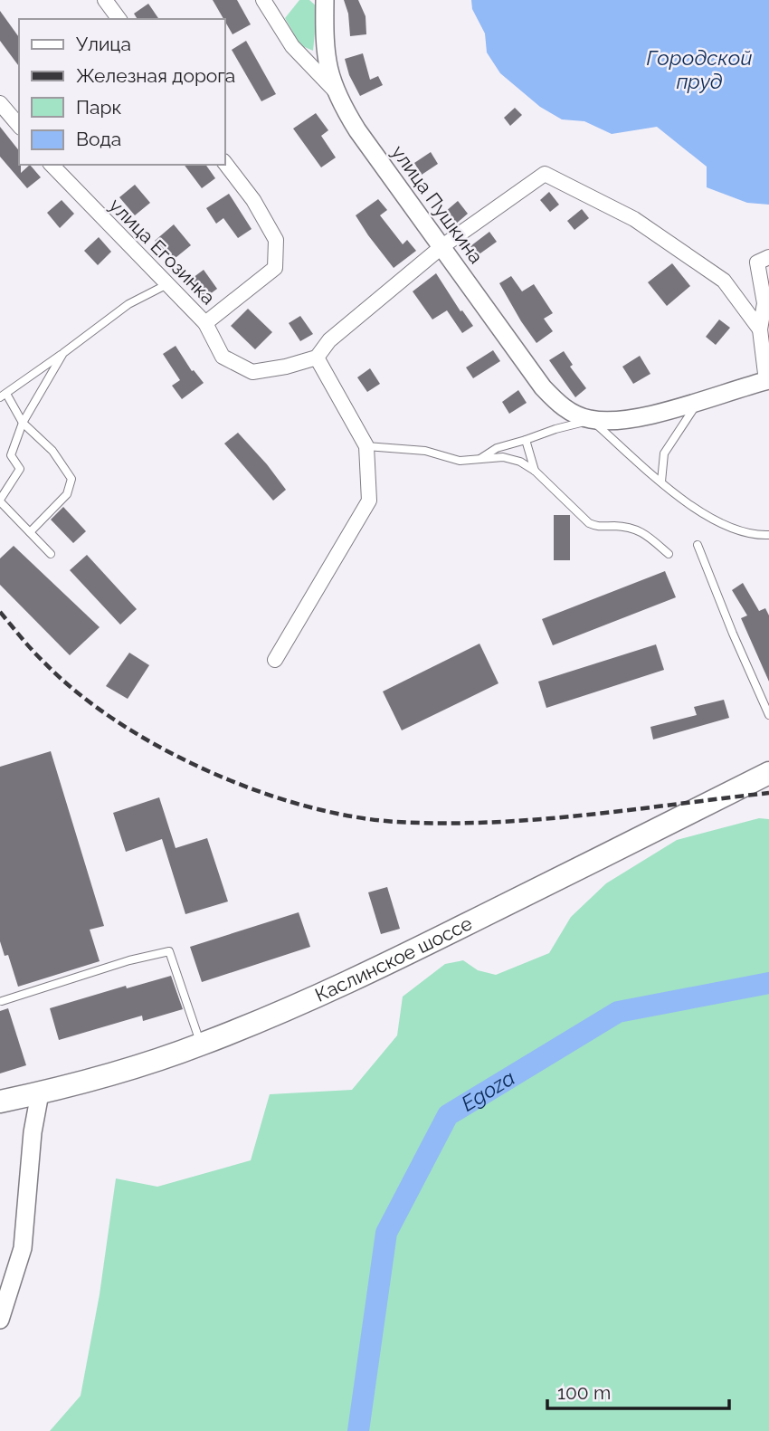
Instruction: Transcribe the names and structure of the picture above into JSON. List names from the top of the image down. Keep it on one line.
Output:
{"streets":{"main road":["Каслинское шоссе"],"street":["улица Пушкина","улица Егозинка"]},"water":["Городской пруд","Egoza"],"legend":["Улица","Железная дорога","Парк","Вода"],"scale_bar":"100 m"}
